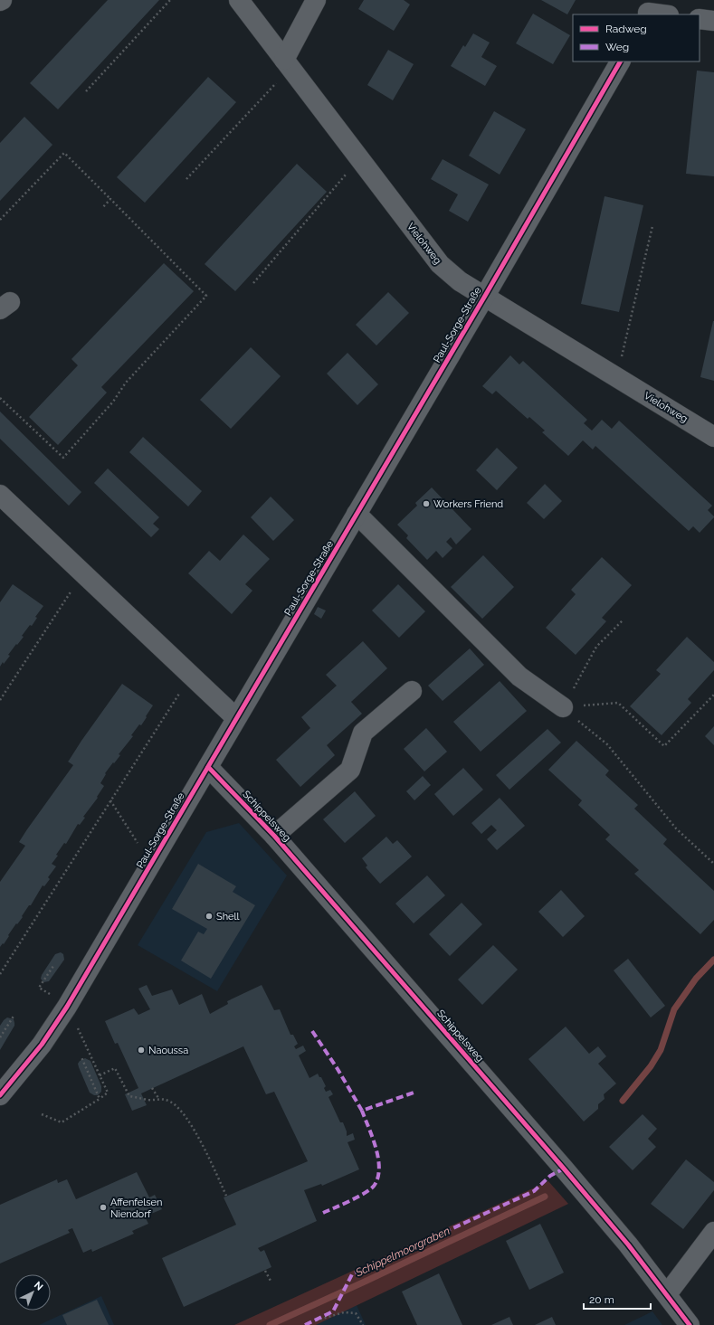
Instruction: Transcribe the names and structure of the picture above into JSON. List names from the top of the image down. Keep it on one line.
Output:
{"streets":{"street":["Vielohweg","Paul-Sorge-Straße","Schippelsweg"]},"crossings":[["Vielohweg","Paul-Sorge-Straße"],["Paul-Sorge-Straße","Schippelsweg"]],"water":["Schippelmoorgraben"],"places":["Workers Friend","Shell","Naoussa","Affenfelsen Niendorf"],"legend":["Radweg","Weg"],"scale_bar":"20 m","north":"top right"}
